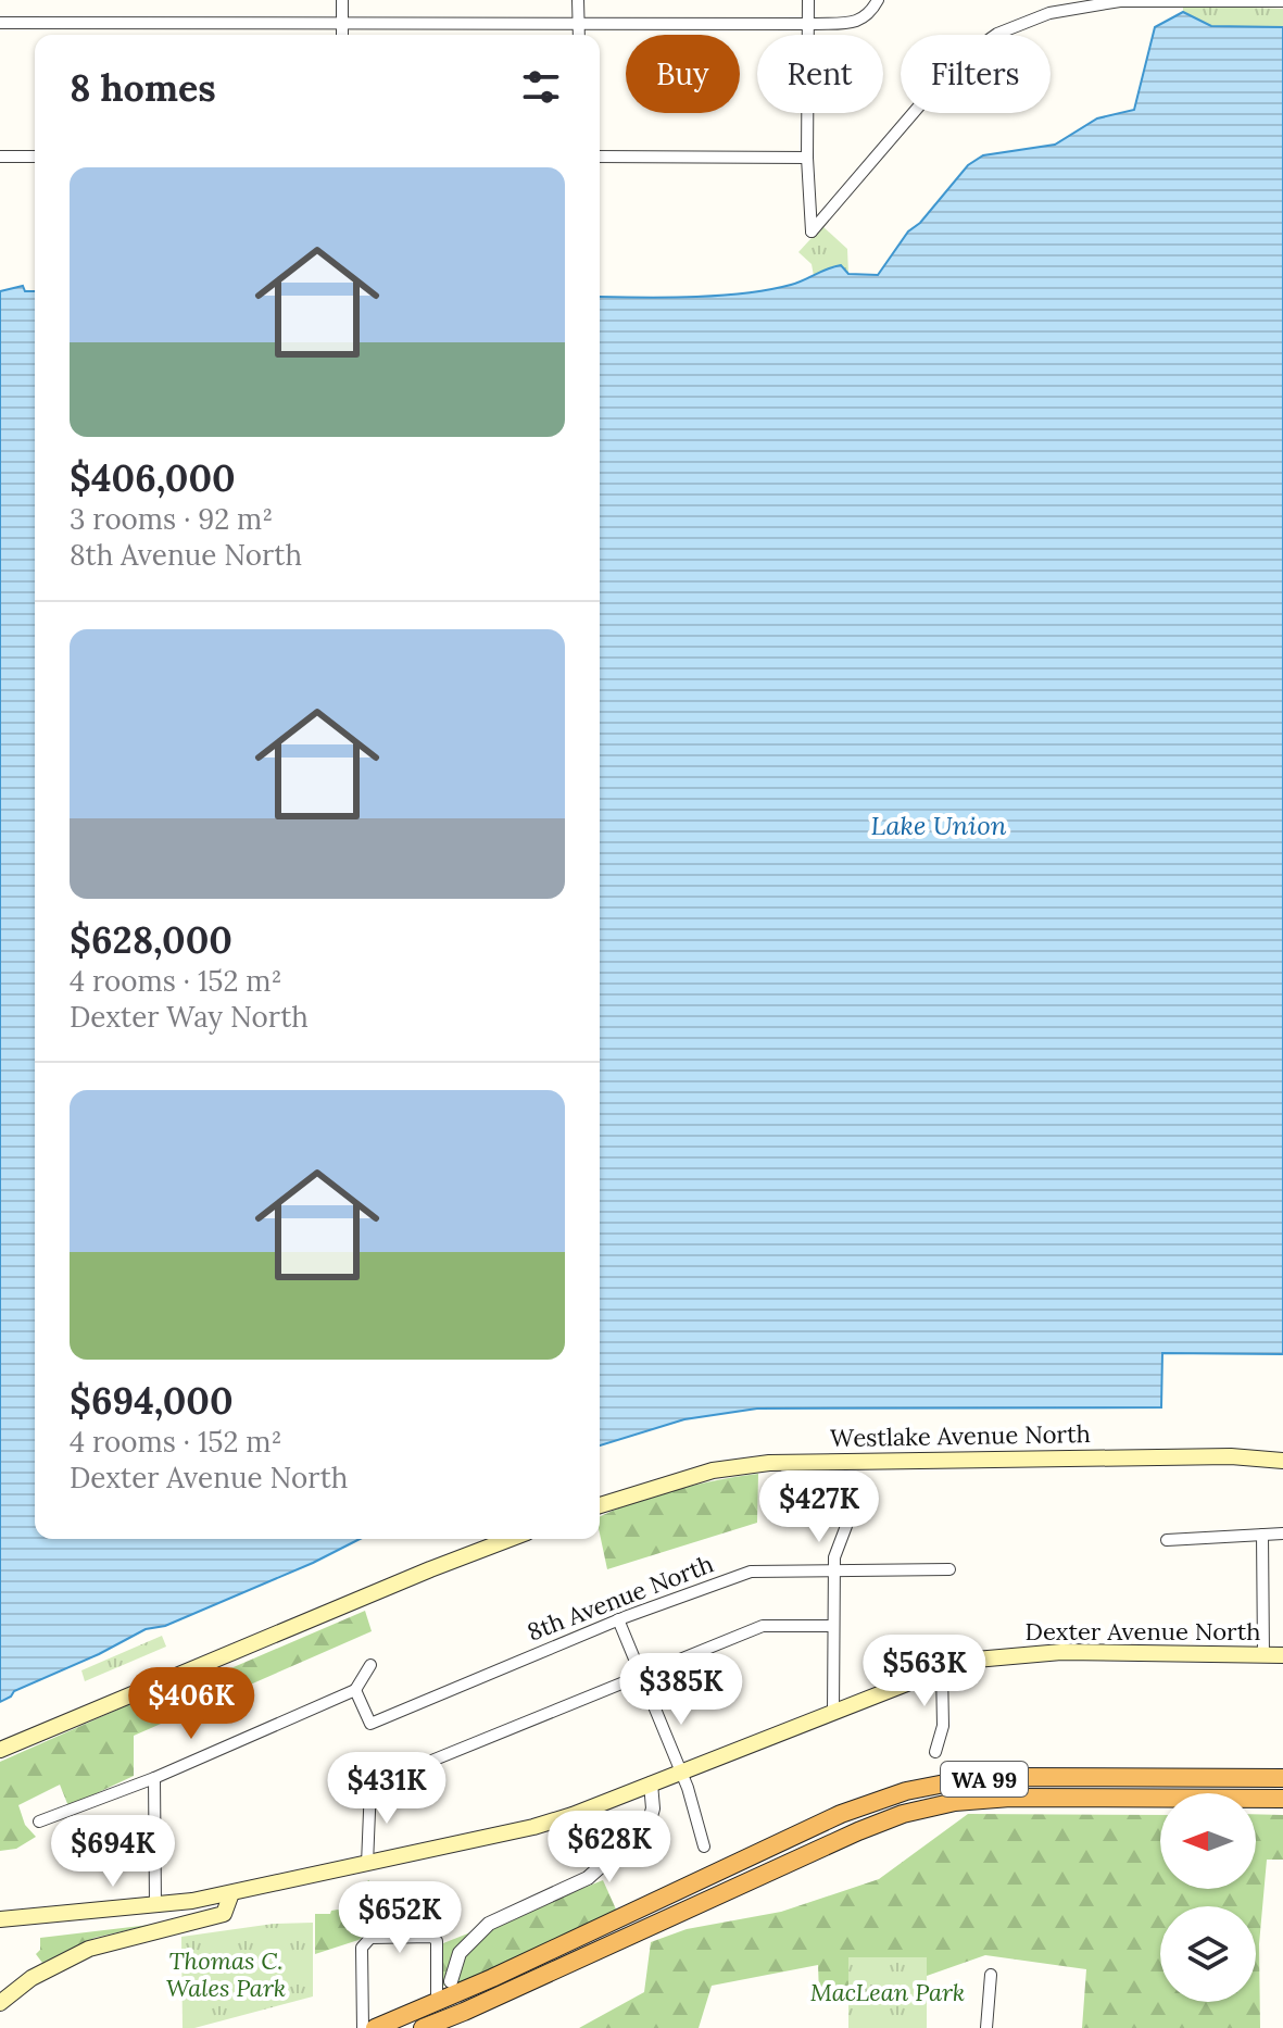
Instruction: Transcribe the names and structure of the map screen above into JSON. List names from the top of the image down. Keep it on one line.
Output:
{"streets":{"highway":["WA 99"],"main road":["Westlake Avenue North","Dexter Avenue North"],"street":["8th Avenue North"]},"water":["Lake Union"],"parks":["Thomas C. Wales Park","MacLean Park"],"north":"left","page":{"chip":["Buy","Rent","Filters"],"heading":"8 homes","list":[{"name":"$406,000","note":"3 rooms · 92 m² · 8th Avenue North"},{"name":"$628,000","note":"4 rooms · 152 m² · Dexter Way North"},{"name":"$694,000","note":"4 rooms · 152 m² · Dexter Avenue North"}],"price":["$427K","$563K","$385K","$406K","$431K","$628K","$694K","$652K"]}}
